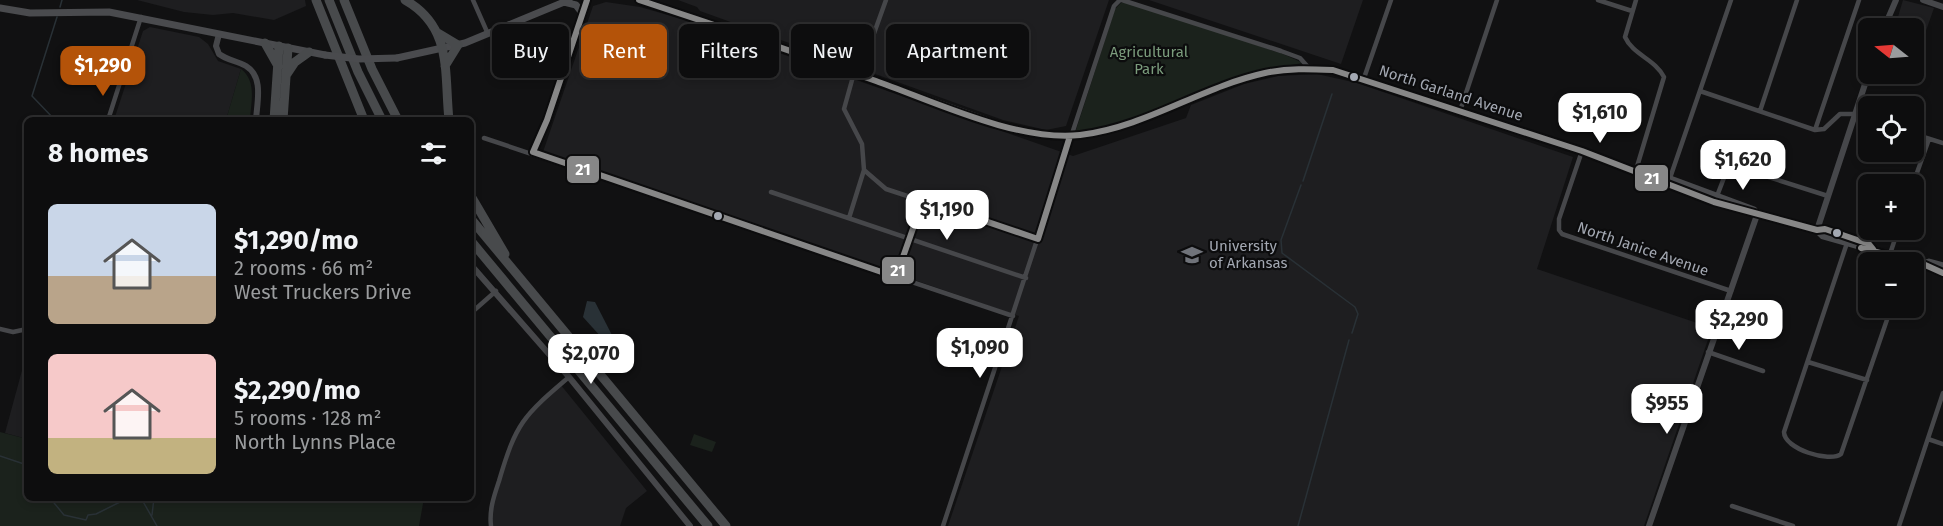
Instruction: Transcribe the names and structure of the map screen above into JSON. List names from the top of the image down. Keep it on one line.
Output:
{"streets":{"main road":["North Garland Avenue"],"street":["North Janice Avenue"]},"crossings":[["North Garland Avenue","North Janice Avenue"]],"parks":["Agricultural Park"],"places":{"school or university":["University of Arkansas"]},"lines":["transit line 21"],"north":"left","page":{"map_buttons":["+","−"],"chip":["Buy","Rent","Filters","New","Apartment"],"price":["$1,290","$1,610","$1,620","$1,190","$2,290","$1,090","$2,070","$955"],"heading":"8 homes","list":[{"name":"$1,290/mo","note":"2 rooms · 66 m² · West Truckers Drive"},{"name":"$2,290/mo","note":"5 rooms · 128 m² · North Lynns Place"}]}}
